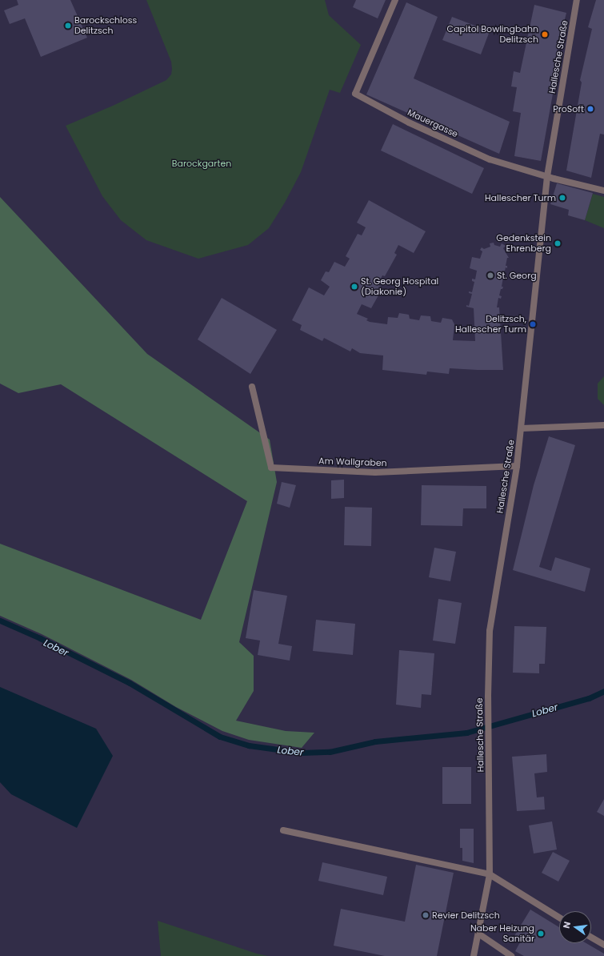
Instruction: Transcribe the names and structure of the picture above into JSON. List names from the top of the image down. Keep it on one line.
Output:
{"streets":{"street":["Hallesche Straße","Mauergasse","Am Wallgraben"]},"crossings":[["Hallesche Straße","Mauergasse"],["Hallesche Straße","Am Wallgraben"]],"water":["Lober"],"parks":["Barockgarten"],"places":["Barockschloss Delitzsch","Capitol Bowlingbahn Delitzsch","ProSoft","Hallescher Turm","Gedenkstein Ehrenberg","St. Georg","St. Georg Hospital (Diakonie)","Delitzsch, Hallescher Turm","Revier Delitzsch","Naber Heizung Sanitär"],"north":"left"}
